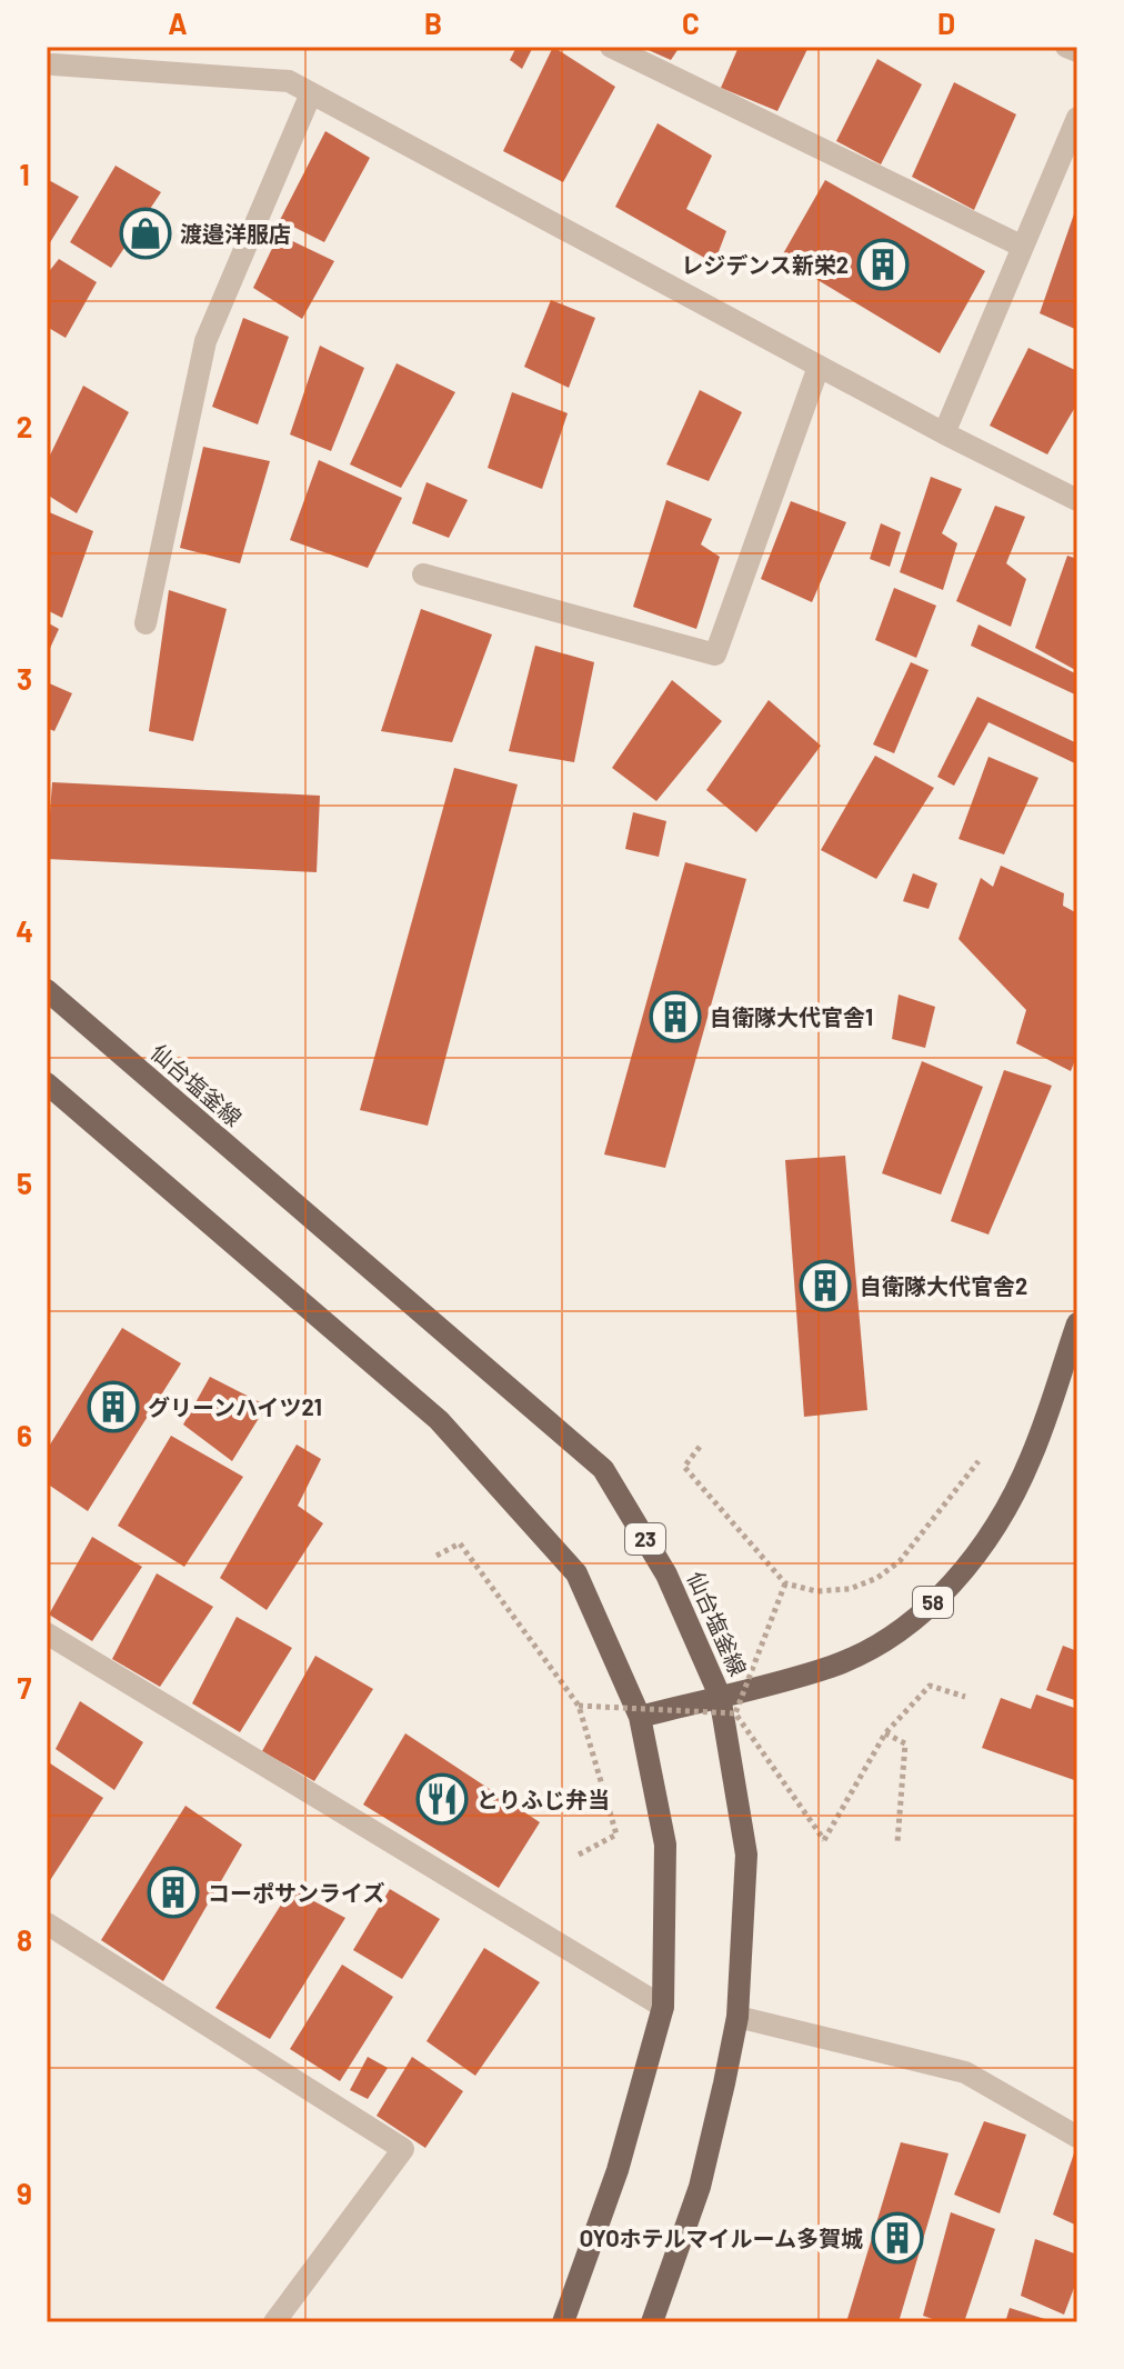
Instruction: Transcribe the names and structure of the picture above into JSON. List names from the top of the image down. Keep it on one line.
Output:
{"streets":{"main road":["仙台塩釜線","23","58"]},"crossings":[["仙台塩釜線","58"]],"places":{"shop":["渡邉洋服店"],"building":["レジデンス新栄2","自衛隊大代官舎1","自衛隊大代官舎2","グリーンハイツ21","コーポサンライズ","OYOホテルマイルーム多賀城"],"restaurant":["とりふじ弁当"]},"grid":{"columns":["A","B","C","D"],"rows":["1","2","3","4","5","6","7","8","9"]}}
